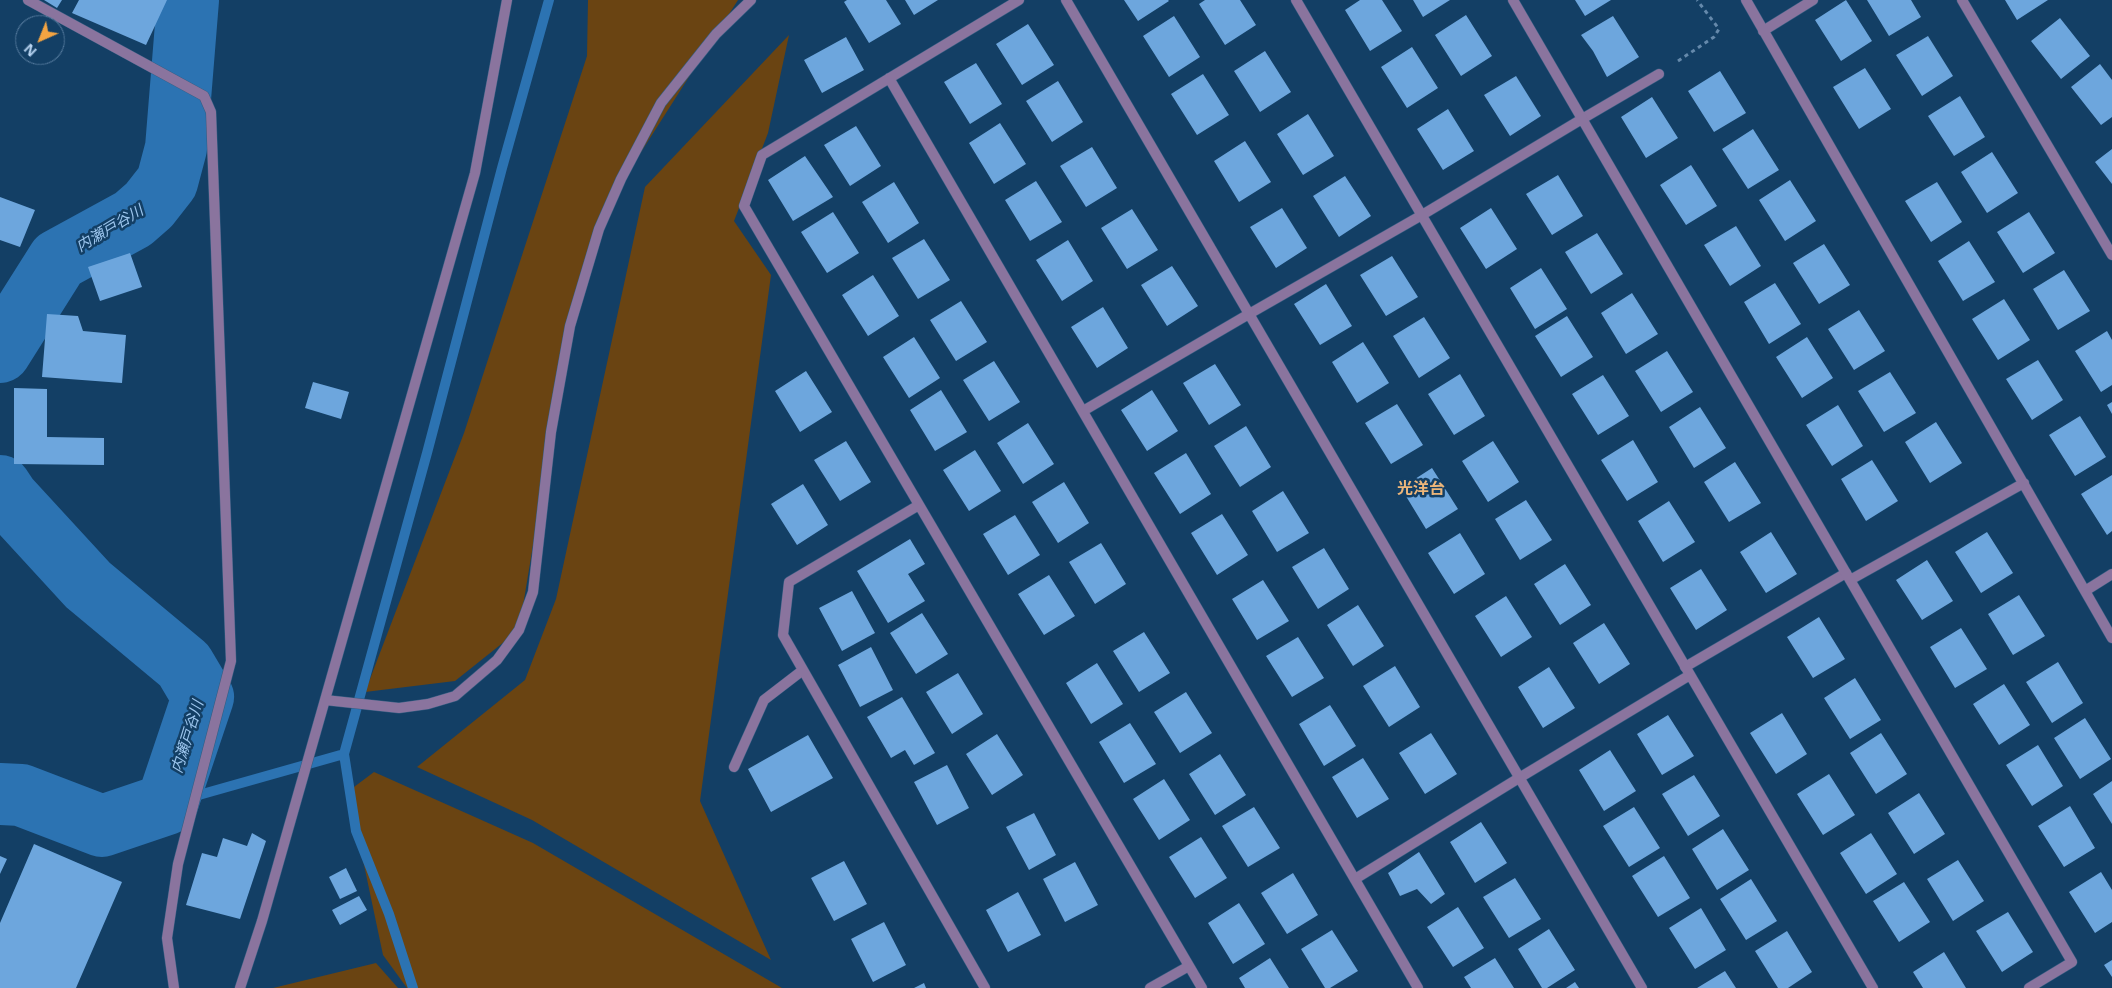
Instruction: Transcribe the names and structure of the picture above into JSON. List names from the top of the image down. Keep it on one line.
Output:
{"districts":["光洋台"],"water":["内瀬戸谷川"],"north":"bottom left"}
